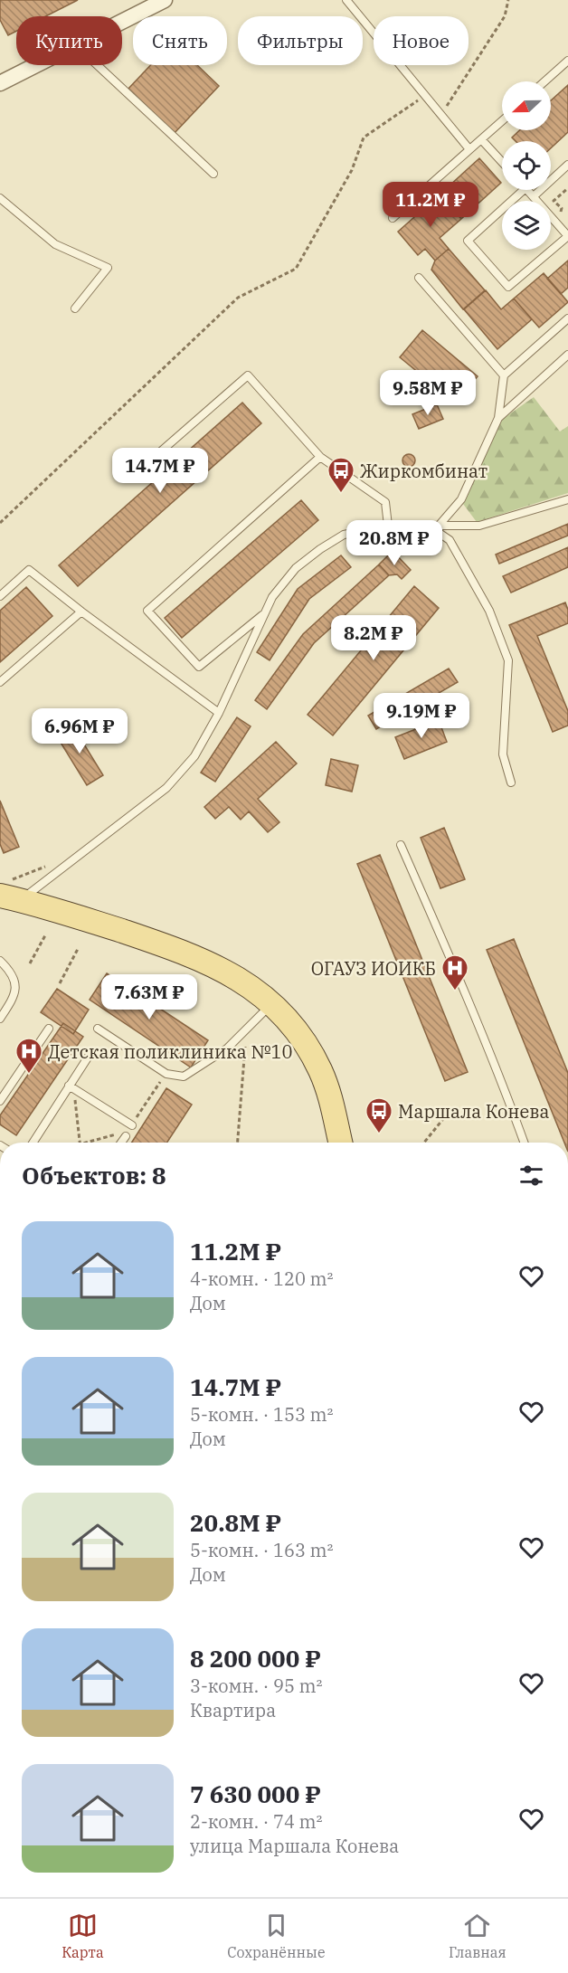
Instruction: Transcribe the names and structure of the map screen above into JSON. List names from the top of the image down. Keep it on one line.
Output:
{"places":{"bus stop":["Жиркомбинат","Маршала Конева"],"hospital":["ОГАУЗ ИОИКБ","Детская поликлиника №10"]},"north":"left","page":{"chip":["Купить","Снять","Фильтры","Новое"],"price":["11.2M ₽","9.58M ₽","14.7M ₽","20.8M ₽","8.2M ₽","9.19M ₽","6.96M ₽","7.63M ₽"],"heading":"Объектов: 8","list":[{"name":"11.2M ₽","note":"4-комн. · 120 m² · Дом"},{"name":"14.7M ₽","note":"5-комн. · 153 m² · Дом"},{"name":"20.8M ₽","note":"5-комн. · 163 m² · Дом"},{"name":"8 200 000 ₽","note":"3-комн. · 95 m² · Квартира"},{"name":"7 630 000 ₽","note":"2-комн. · 74 m² · улица Маршала Конева"}],"tabs":["Карта","Сохранённые","Главная"]}}
